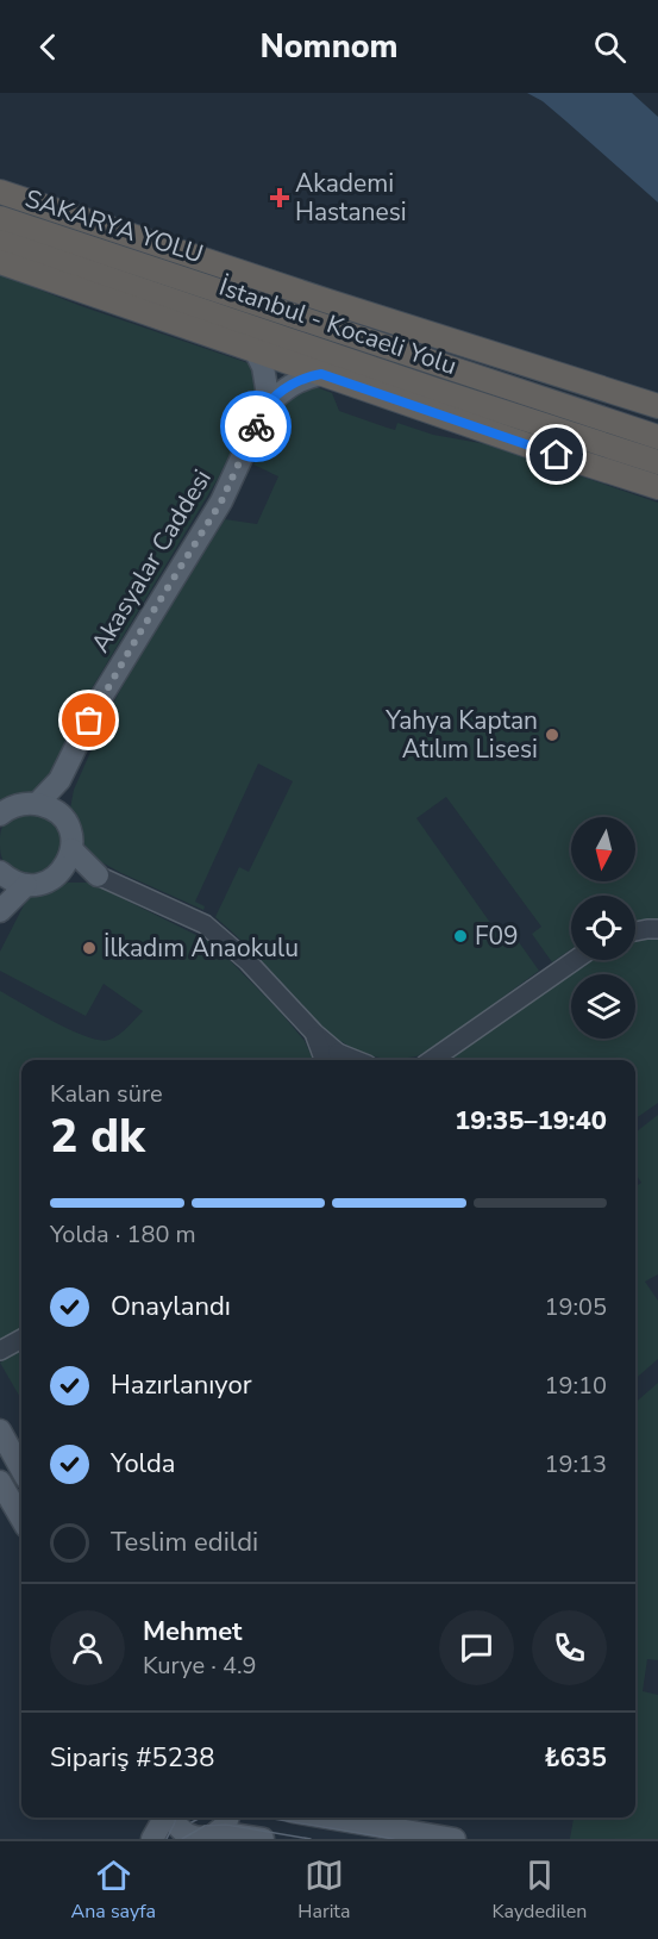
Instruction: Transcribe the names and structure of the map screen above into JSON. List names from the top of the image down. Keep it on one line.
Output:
{"streets":{"highway":["SAKARYA YOLU","İstanbul - Kocaeli Yolu"],"main road":["Akasyalar Caddesi"]},"places":{"health":["Akademi Hastanesi"],"other":["Yahya Kaptan Atılım Lisesi","F09","İlkadım Anaokulu"]},"north":"bottom","page":{"header":"Nomnom","heading":["2 dk","Kalan süre","19:35–19:40"],"panel":["Mehmet","Kurye · 4.9","Sipariş #5238","₺635"],"bar":"Yolda · 180 m","list":[["Onaylandı","19:05"],["Hazırlanıyor","19:10"],["Yolda","19:13"],"Teslim edildi"],"tabs":["Ana sayfa","Harita","Kaydedilen"]}}
